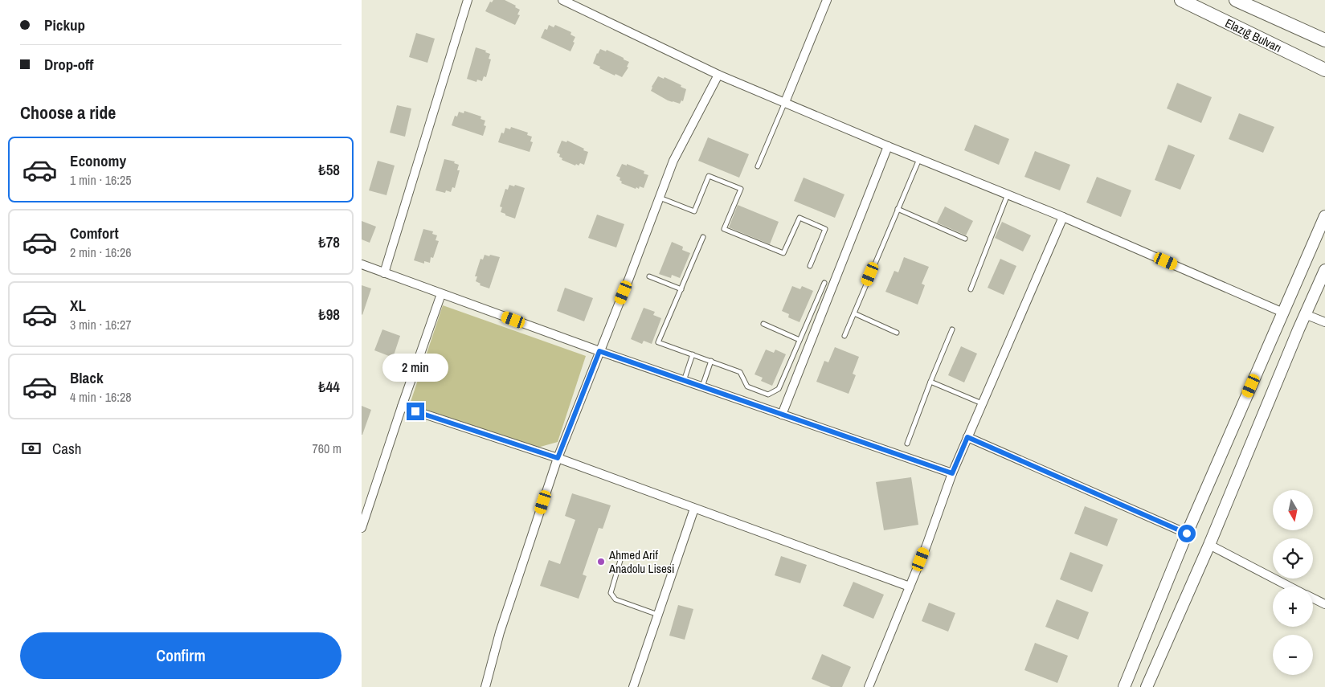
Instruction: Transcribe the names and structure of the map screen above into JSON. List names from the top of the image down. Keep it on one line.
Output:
{"streets":{"highway":["Elazığ Bulvarı"]},"places":["Ahmed Arif Anadolu Lisesi"],"north":"bottom","page":{"banner":["Pickup","Drop-off"],"heading":"Choose a ride","list":[{"name":"Economy","note":"1 min · 16:25","value":"₺58"},{"name":"Comfort","note":"2 min · 16:26","value":"₺78"},{"name":"XL","note":"3 min · 16:27","value":"₺98"},{"name":"Black","note":"4 min · 16:28","value":"₺44"}],"bubble":"2 min","pay":["Cash","760 m"],"map_buttons":["+","−"],"buttons":"Confirm"}}
